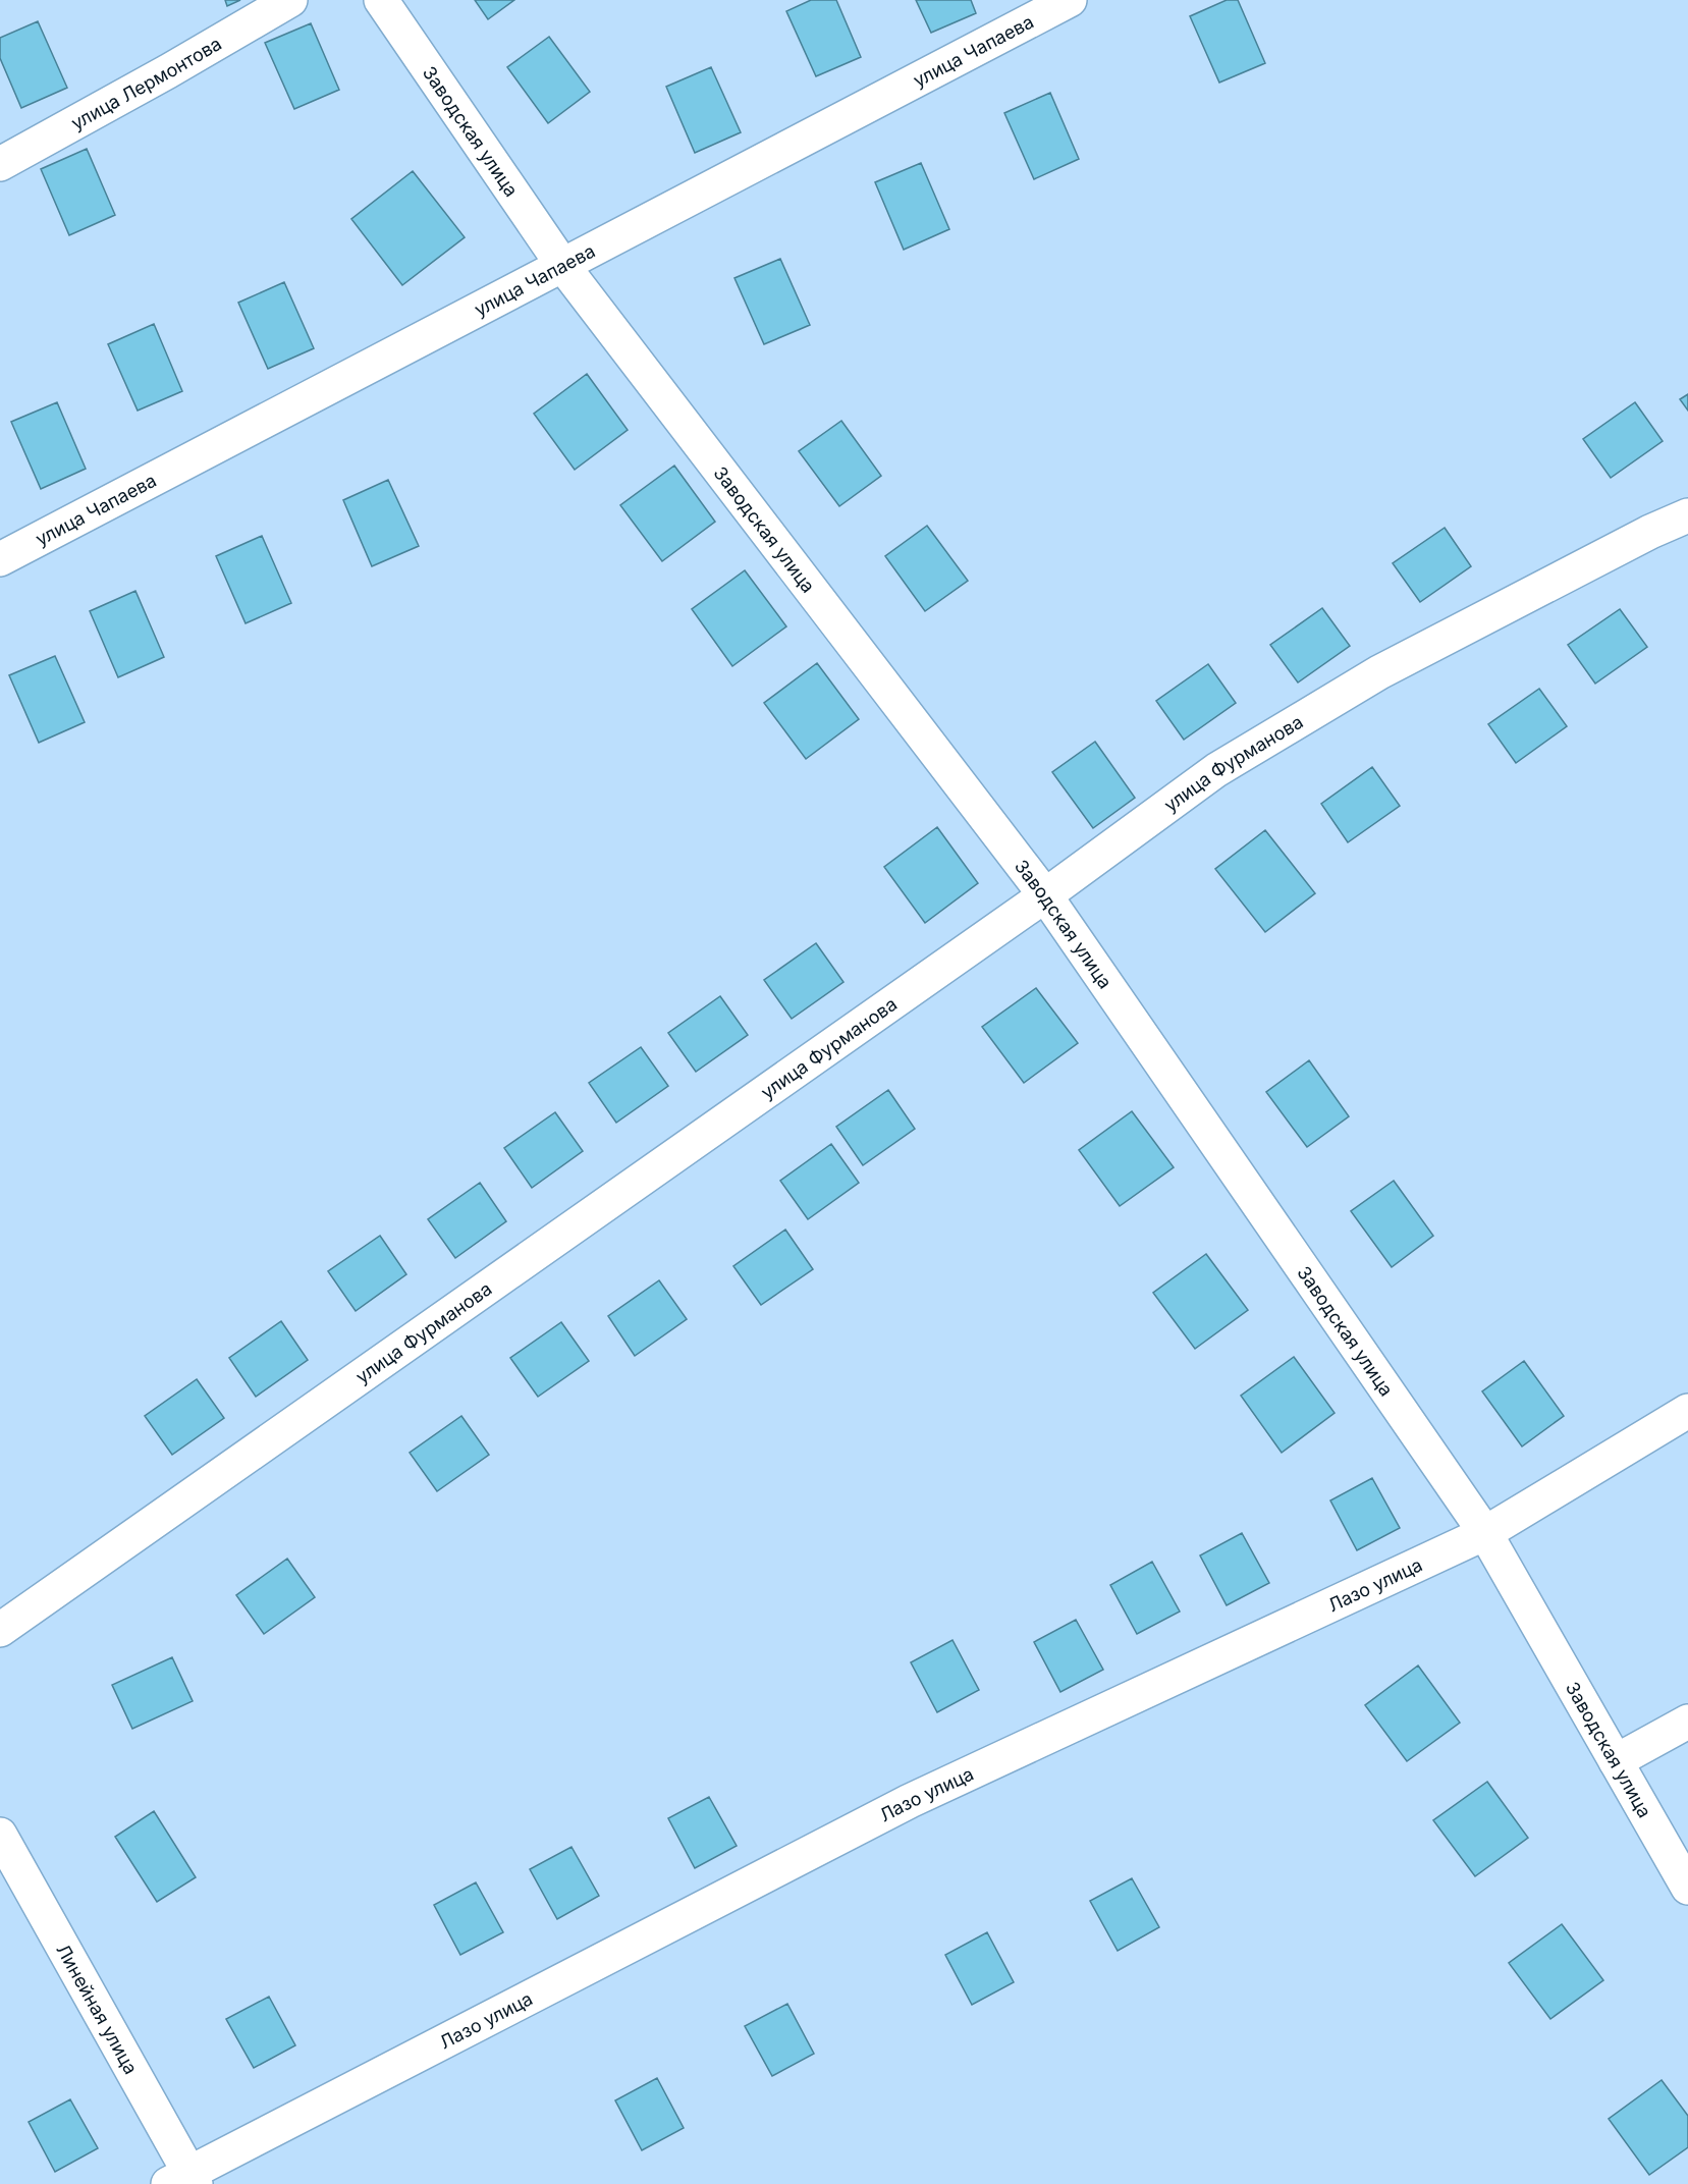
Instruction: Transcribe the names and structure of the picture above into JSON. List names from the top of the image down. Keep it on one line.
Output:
{"streets":{"street":["улица Чапаева","улица Лермонтова","Заводская улица","улица Фурманова","Лазо улица","Линейная улица"]},"crossings":[["улица Чапаева","Заводская улица"],["Заводская улица","улица Фурманова"],["Заводская улица","Лазо улица"],["Лазо улица","Линейная улица"]]}
